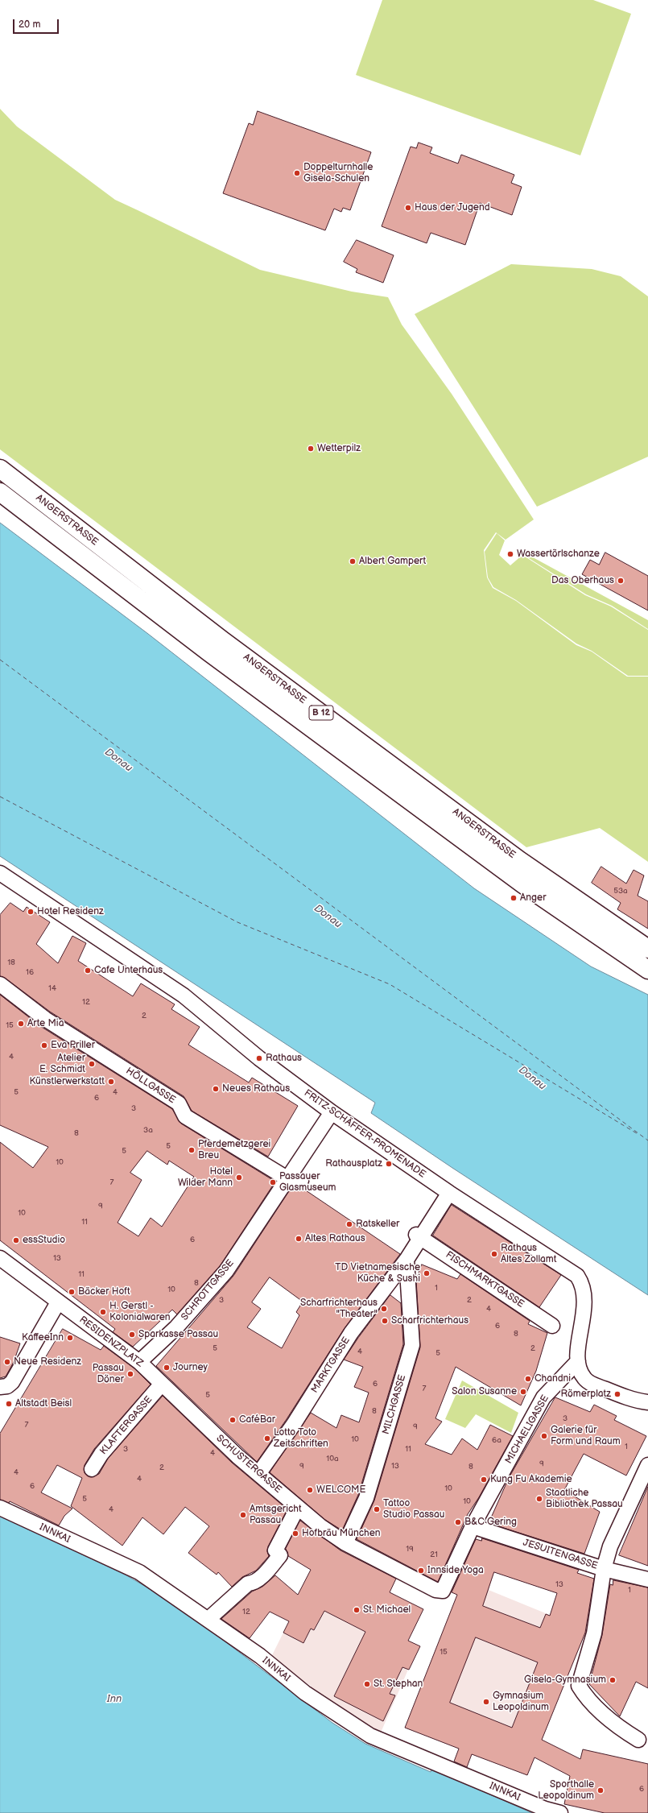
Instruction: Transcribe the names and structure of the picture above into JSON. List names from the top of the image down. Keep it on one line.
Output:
{"streets":{"main road":["ANGERSTRASSE","B 12"],"street":["HÖLLGASSE","FRITZ-SCHÄFFER-PROMENADE","FISCHMARKTGASSE","SCHROTTGASSE","RESIDENZPLATZ","MARKTGASSE","MILCHGASSE","KLAFTERGASSE","MICHAELIGASSE","SCHUSTERGASSE","INNKAI","JESUITENGASSE"]},"crossings":[["HÖLLGASSE","SCHROTTGASSE"],["FRITZ-SCHÄFFER-PROMENADE","MICHAELIGASSE"],["SCHROTTGASSE","RESIDENZPLATZ"],["RESIDENZPLATZ","KLAFTERGASSE"],["RESIDENZPLATZ","SCHUSTERGASSE"],["MARKTGASSE","MILCHGASSE"],["MARKTGASSE","SCHUSTERGASSE"],["MILCHGASSE","SCHUSTERGASSE"],["KLAFTERGASSE","SCHUSTERGASSE"],["MICHAELIGASSE","SCHUSTERGASSE"],["MICHAELIGASSE","JESUITENGASSE"]],"water":["Donau","Inn"],"places":["Doppelturnhalle Gisela-Schulen","Haus der Jugend","Wetterpilz","Wassertörlschanze","Albert Gampert","Das Oberhaus","Anger","Hotel Residenz","Cafe Unterhaus","Arte Mia","Eva Priller","Rathaus","Atelier E. Schmidt","Künstlerwerkstatt","Neues Rathaus","Pferdemetzgerei Breu","Rathausplatz","Hotel Wilder Mann","Passauer Glasmuseum","Ratskeller","Altes Rathaus","essStudio","Rathaus Altes Zollamt","TD Vietnamesische Küche & Sushi","Bäcker Hoft","Scharfrichterhaus \"Theater\"","H. Gerstl - Kolonialwaren","Scharfrichterhaus","Sparkasse Passau","KaffeeInn","Neue Residenz","Journey","Passau Döner","Chandni","Salon Susanne","Römerplatz","Altstadt Beisl","CaféBar","Galerie für Form und Raum","Lotto Toto Zeitschriften","Kung Fu Akademie","WELCOME","Staatliche Bibliothek Passau","Tattoo Studio Passau","Amtsgericht Passau","B&C Gering","Hofbräu München","Innside Yoga","St. Michael","Gisela-Gymnasium","St. Stephan","Gymnasium Leopoldinum","Sporthalle Leopoldinum"],"house_numbers":["53a","18","16","14","12","2","15","4","5","4","6","3","3a","8","5","5","10","7","9","10","11","6","13","11","8","1","10","3","2","4","6","8","5","2","4","5","6","7","5","8","3","7","9","10","6a","1","3","11","4","10a","9","9","13","8","2","4","4","6","10","5","10","4","19","21","13","1","12","15","6"],"scale_bar":"20 m"}
